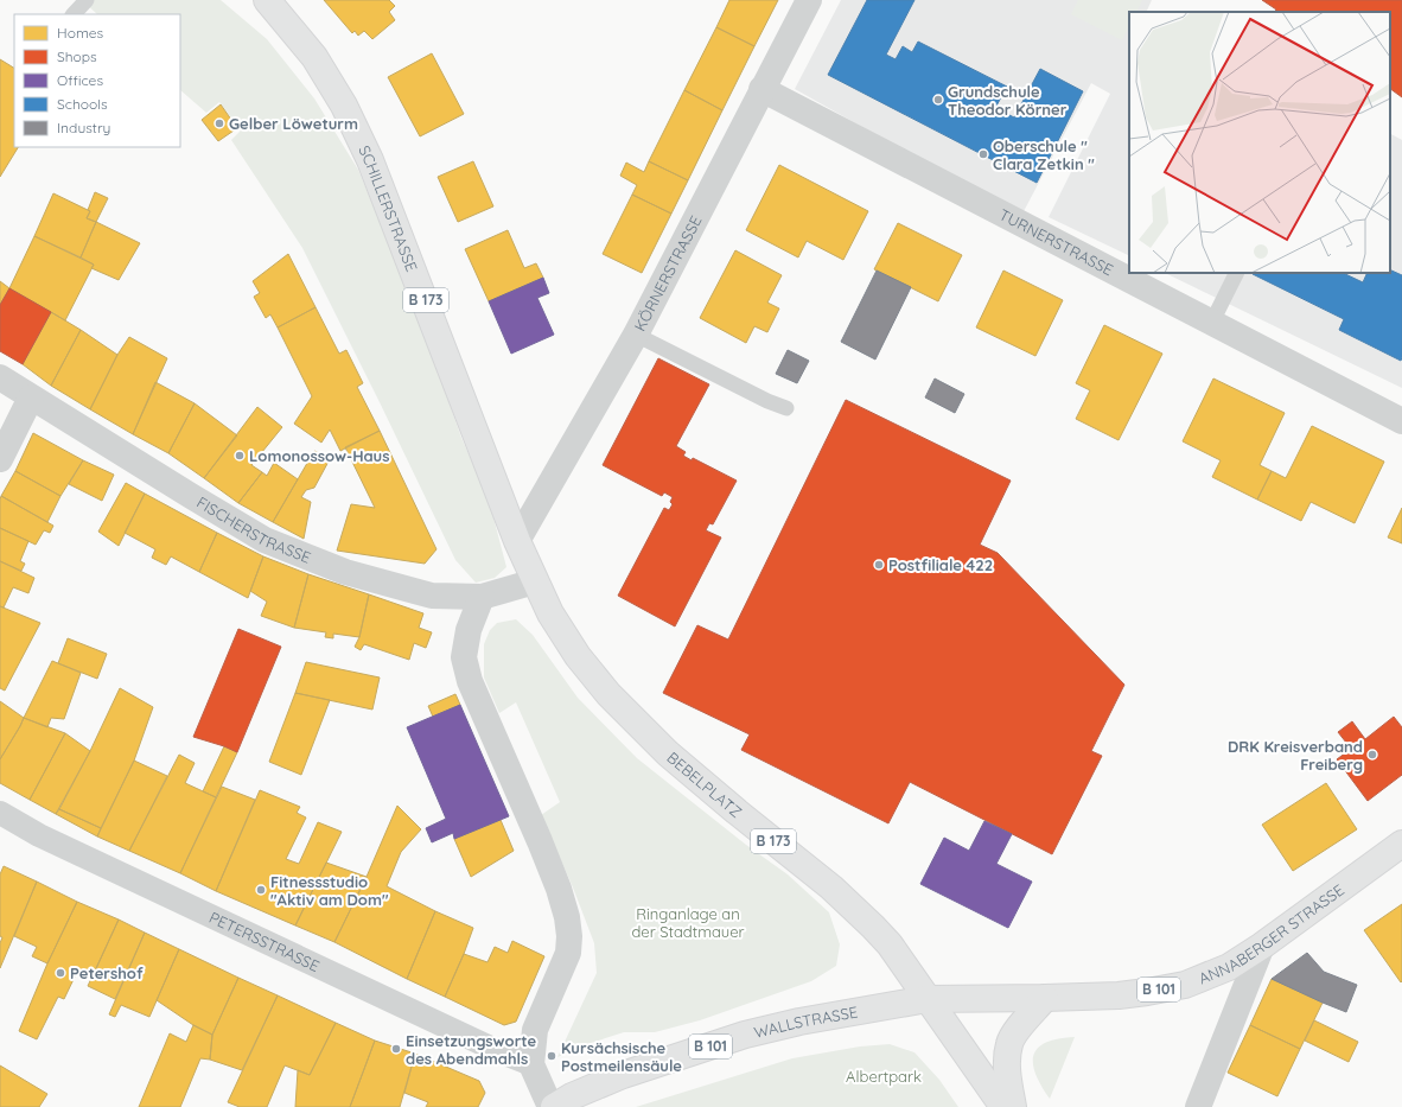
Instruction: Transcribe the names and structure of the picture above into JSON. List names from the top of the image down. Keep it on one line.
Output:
{"streets":{"main road":["SCHILLERSTRASSE","B 173","BEBELPLATZ","ANNABERGER STRASSE","B 101","WALLSTRASSE"],"street":["TURNERSTRASSE","KÖRNERSTRASSE","FISCHERSTRASSE","PETERSSTRASSE"]},"crossings":[["SCHILLERSTRASSE","KÖRNERSTRASSE"],["SCHILLERSTRASSE","BEBELPLATZ"],["TURNERSTRASSE","KÖRNERSTRASSE"],["KÖRNERSTRASSE","BEBELPLATZ"],["B 173","BEBELPLATZ"],["B 173","ANNABERGER STRASSE"],["B 173","WALLSTRASSE"],["FISCHERSTRASSE","BEBELPLATZ"],["BEBELPLATZ","ANNABERGER STRASSE"],["BEBELPLATZ","WALLSTRASSE"],["ANNABERGER STRASSE","WALLSTRASSE"]],"parks":["Ringanlage an der Stadtmauer","Albertpark"],"places":["Grundschule Theodor Körner","Gelber Löweturm","Oberschule \" Clara Zetkin \"","Lomonossow-Haus","Postfiliale 422","DRK Kreisverband Freiberg","Fitnessstudio \"Aktiv am Dom\"","Petershof","Einsetzungsworte des Abendmahls","Kursächsische Postmeilensäule"],"legend":["Homes","Shops","Offices","Schools","Industry"]}
